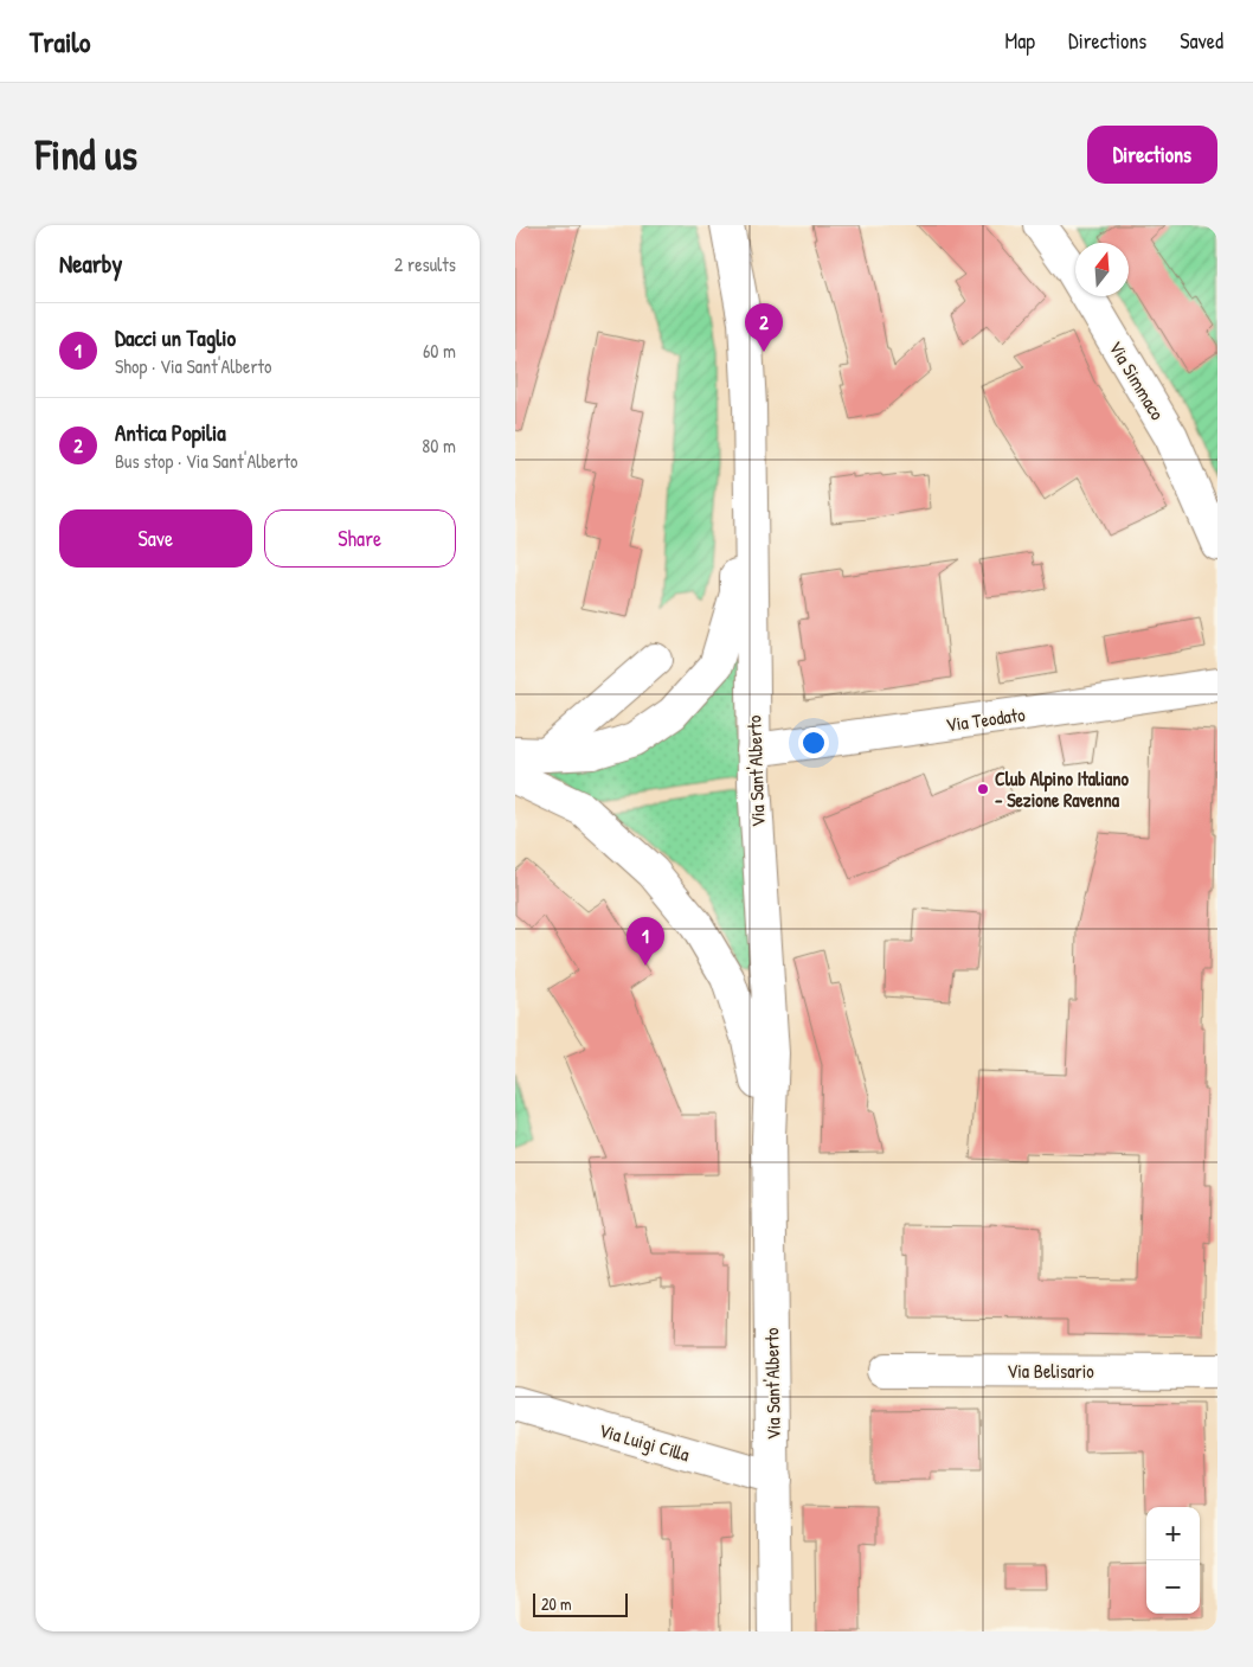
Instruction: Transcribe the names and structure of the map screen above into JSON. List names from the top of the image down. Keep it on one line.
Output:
{"streets":{"street":["Via Simmaco","Via Teodato","Via Sant'Alberto","Via Belisario","Via Luigi Cilla"]},"crossings":[["Via Teodato","Via Sant'Alberto"],["Via Sant'Alberto","Via Luigi Cilla"]],"places":["Club Alpino Italiano - Sezione Ravenna"],"scale_bar":"20 m","north":"top","page":{"header":"Trailo","nav":["Map","Directions","Saved"],"buttons":["Directions",["Save","Share"]],"title":"Find us","heading":["Nearby","2 results"],"list":[{"mark":"1","name":"Dacci un Taglio","note":"Shop · Via Sant'Alberto","value":"60 m"},{"mark":"2","name":"Antica Popilia","note":"Bus stop · Via Sant'Alberto","value":"80 m"}],"pins":["2","1"],"map_buttons":["+","−"],"scale":"20 m"}}
